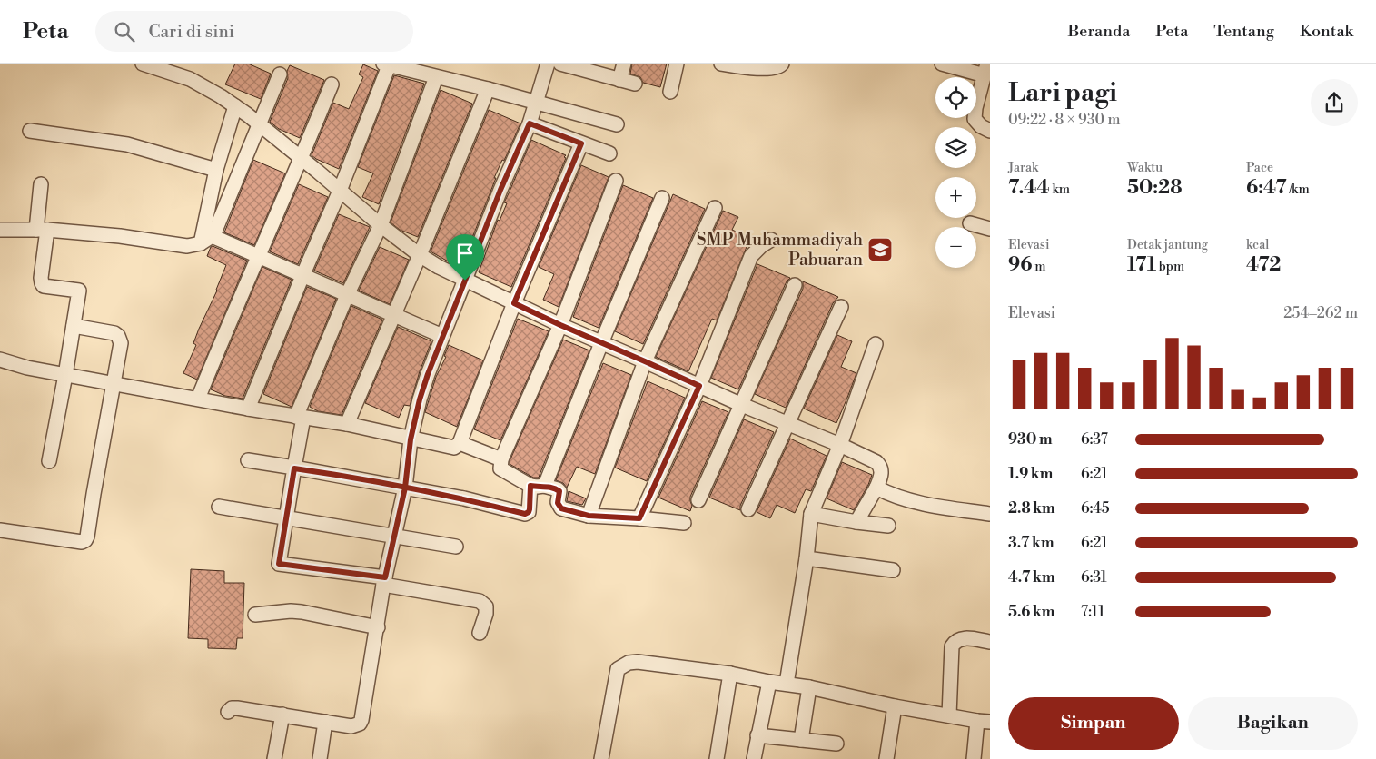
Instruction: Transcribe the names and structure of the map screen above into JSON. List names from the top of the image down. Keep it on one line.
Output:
{"places":{"school or university":["SMP Muhammadiyah Pabuaran"]},"page":{"header":"Peta","search":"Cari di sini","nav":["Beranda","Peta","Tentang","Kontak"],"heading":["Lari pagi","09:22 · 8 × 930 m"],"map_buttons":["+","−"],"stats":[["Jarak","7.44 km"],["Waktu","50:28"],["Pace","6:47 /km"],["Elevasi","96 m"],["Detak jantung","171 bpm"],["kcal","472"]],"chart":["Elevasi","254–262 m"],"list":[{"name":"930 m","note":"6:37"},{"name":"1.9 km","note":"6:21"},{"name":"2.8 km","note":"6:45"},{"name":"3.7 km","note":"6:21"},{"name":"4.7 km","note":"6:31"},{"name":"5.6 km","note":"7:11"}],"buttons":["Simpan","Bagikan"]}}
